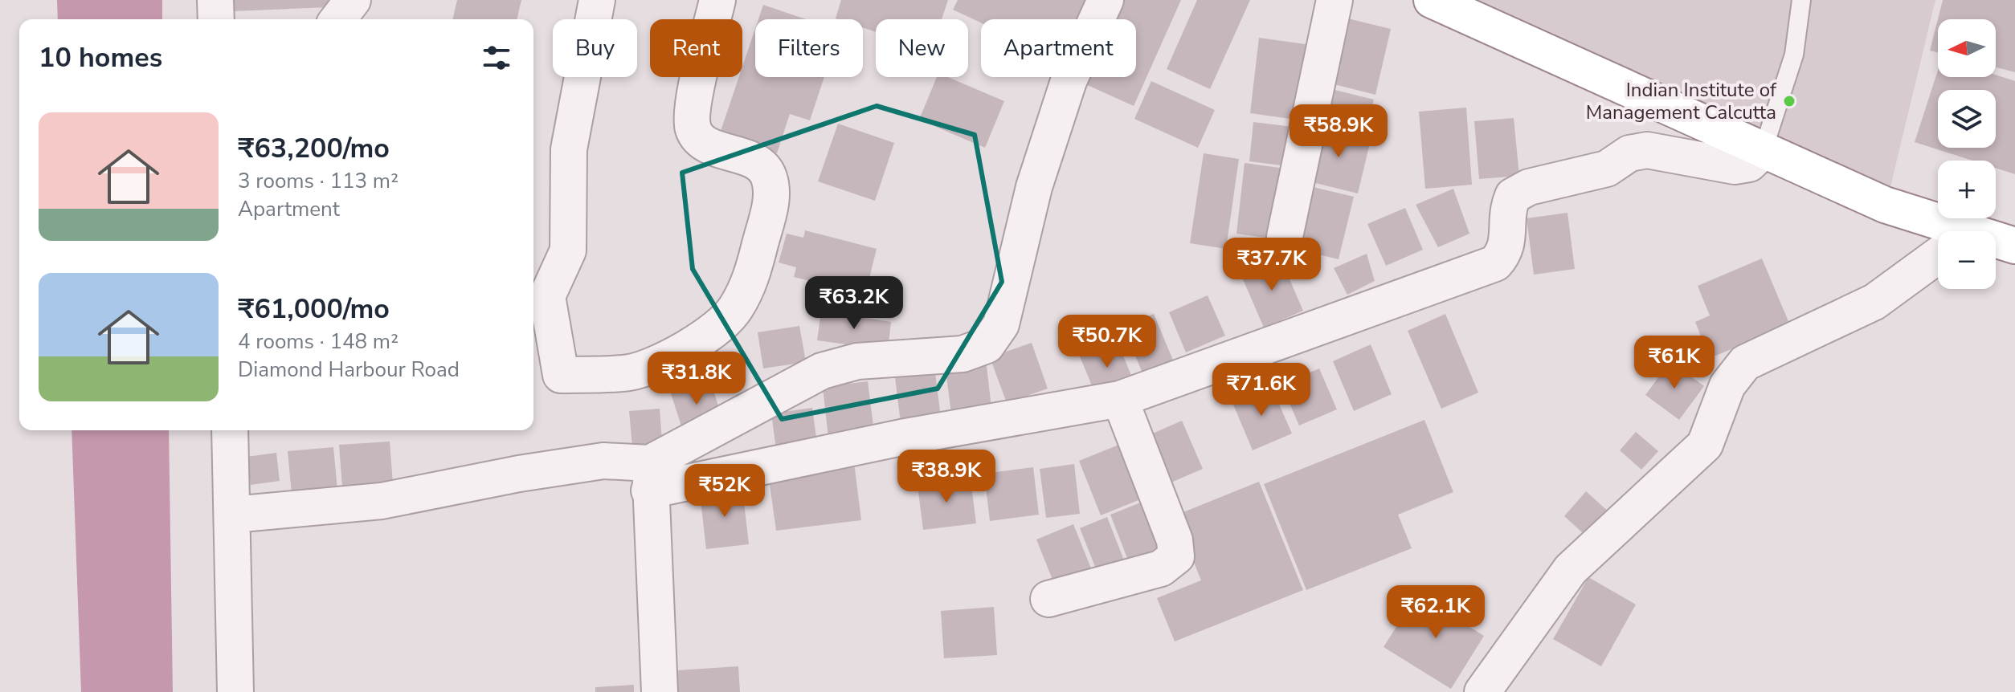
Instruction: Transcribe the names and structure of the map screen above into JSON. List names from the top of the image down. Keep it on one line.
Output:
{"places":["Indian Institute of Management Calcutta"],"north":"left","page":{"map_buttons":["+","−"],"chip":["Buy","Rent","Filters","New","Apartment"],"heading":"10 homes","list":[{"name":"₹63,200/mo","note":"3 rooms · 113 m² · Apartment"},{"name":"₹61,000/mo","note":"4 rooms · 148 m² · Diamond Harbour Road"}],"price":["₹58.9K","₹37.7K","₹63.2K","₹50.7K","₹61K","₹31.8K","₹71.6K","₹38.9K","₹52K","₹62.1K"]}}
